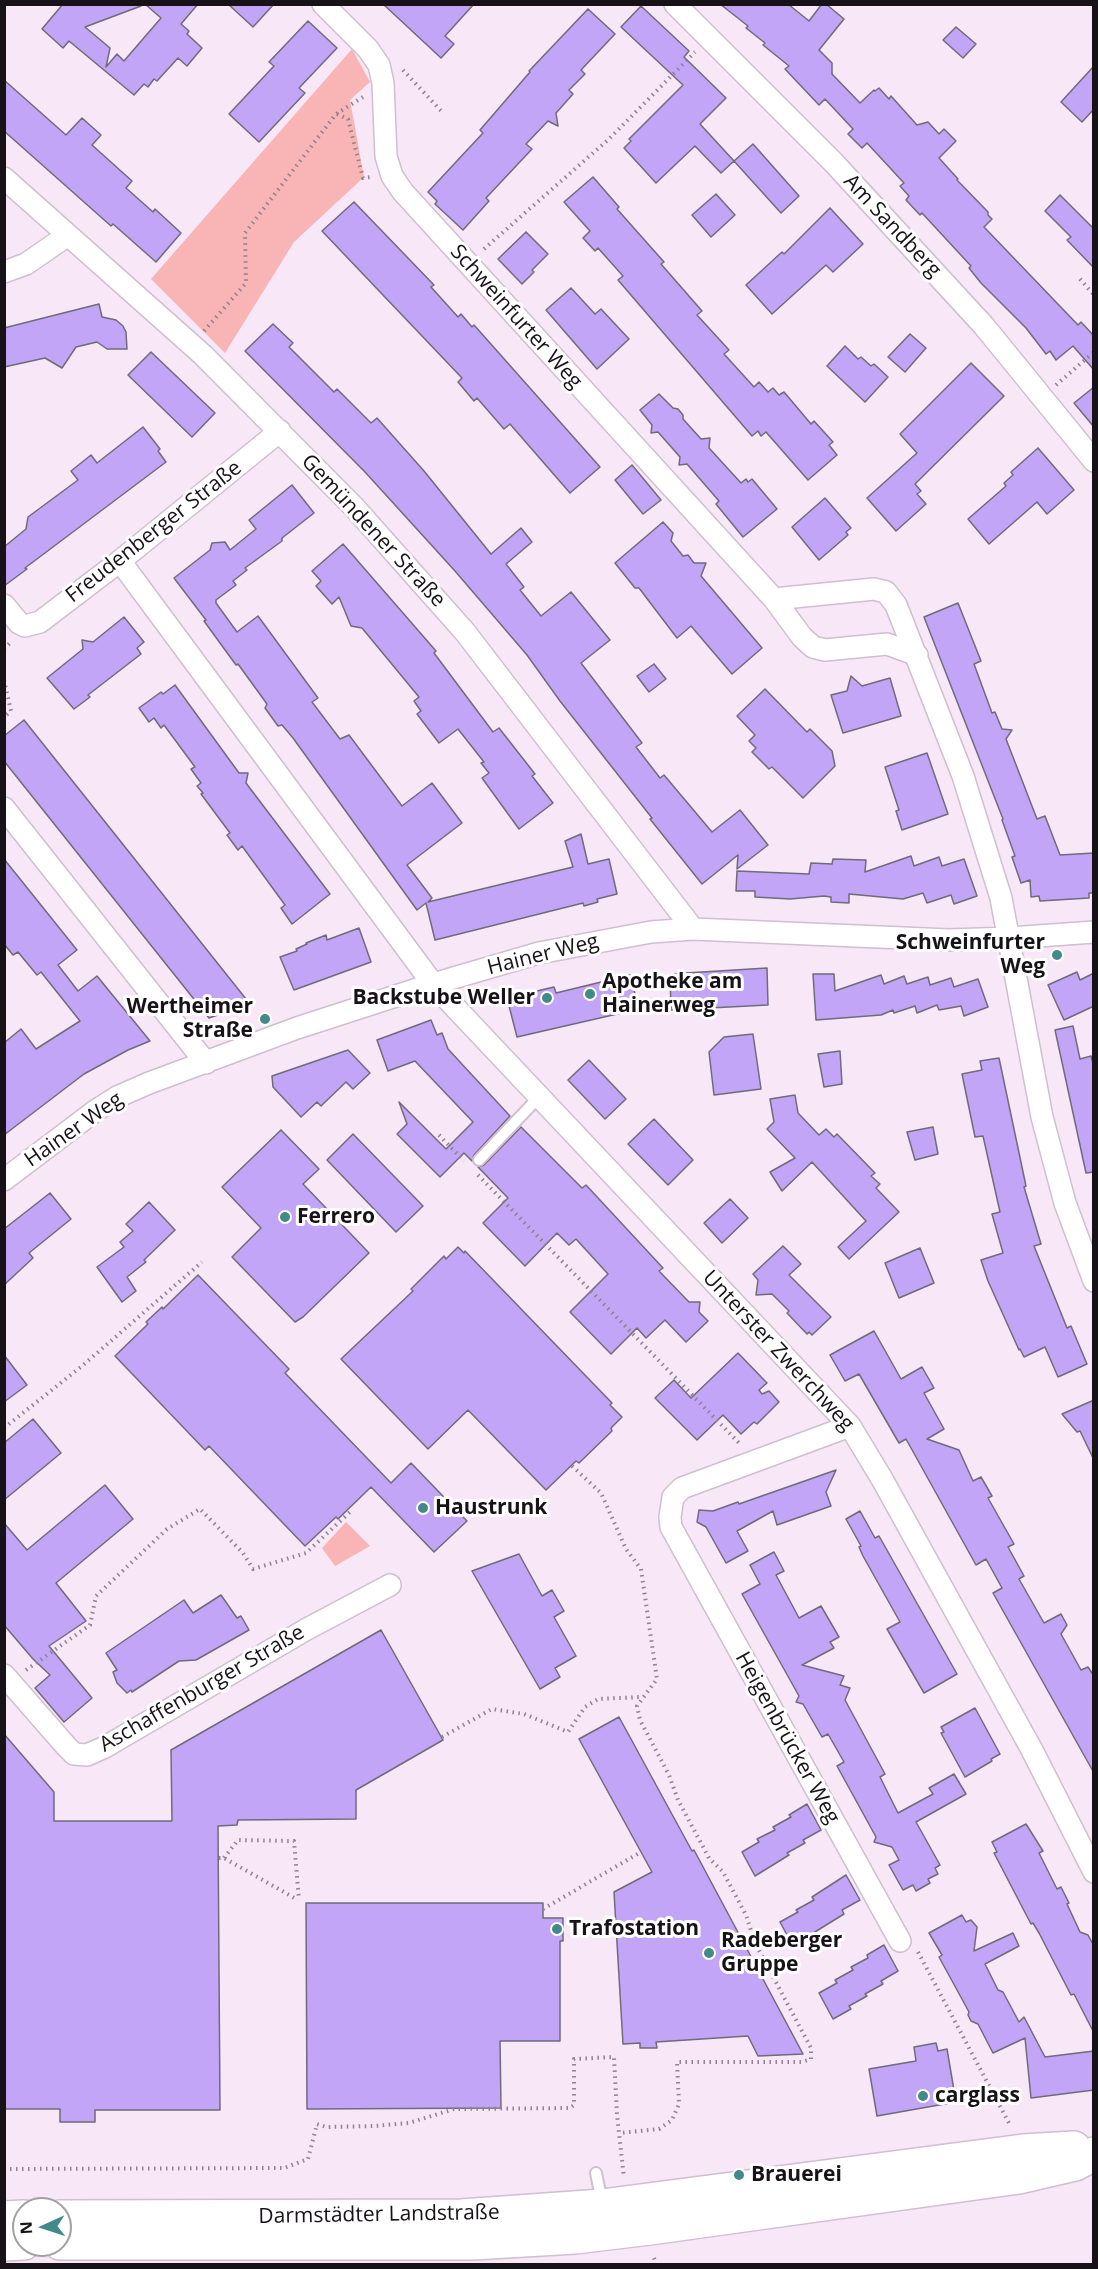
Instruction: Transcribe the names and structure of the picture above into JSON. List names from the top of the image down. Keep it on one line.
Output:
{"streets":{"main road":["Darmstädter Landstraße"],"street":["Am Sandberg","Schweinfurter Weg","Gemündener Straße","Freudenberger Straße","Hainer Weg","Unterster Zwerchweg","Aschaffenburger Straße","Heigenbrücker Weg"]},"crossings":[["Gemündener Straße","Freudenberger Straße"],["Gemündener Straße","Hainer Weg"],["Hainer Weg","Unterster Zwerchweg"],["Unterster Zwerchweg","Heigenbrücker Weg"]],"places":["Schweinfurter Weg","Apotheke am Hainerweg","Backstube Weller","Wertheimer Straße","Ferrero","Haustrunk","Trafostation","Radeberger Gruppe","carglass","Brauerei"],"north":"left"}
